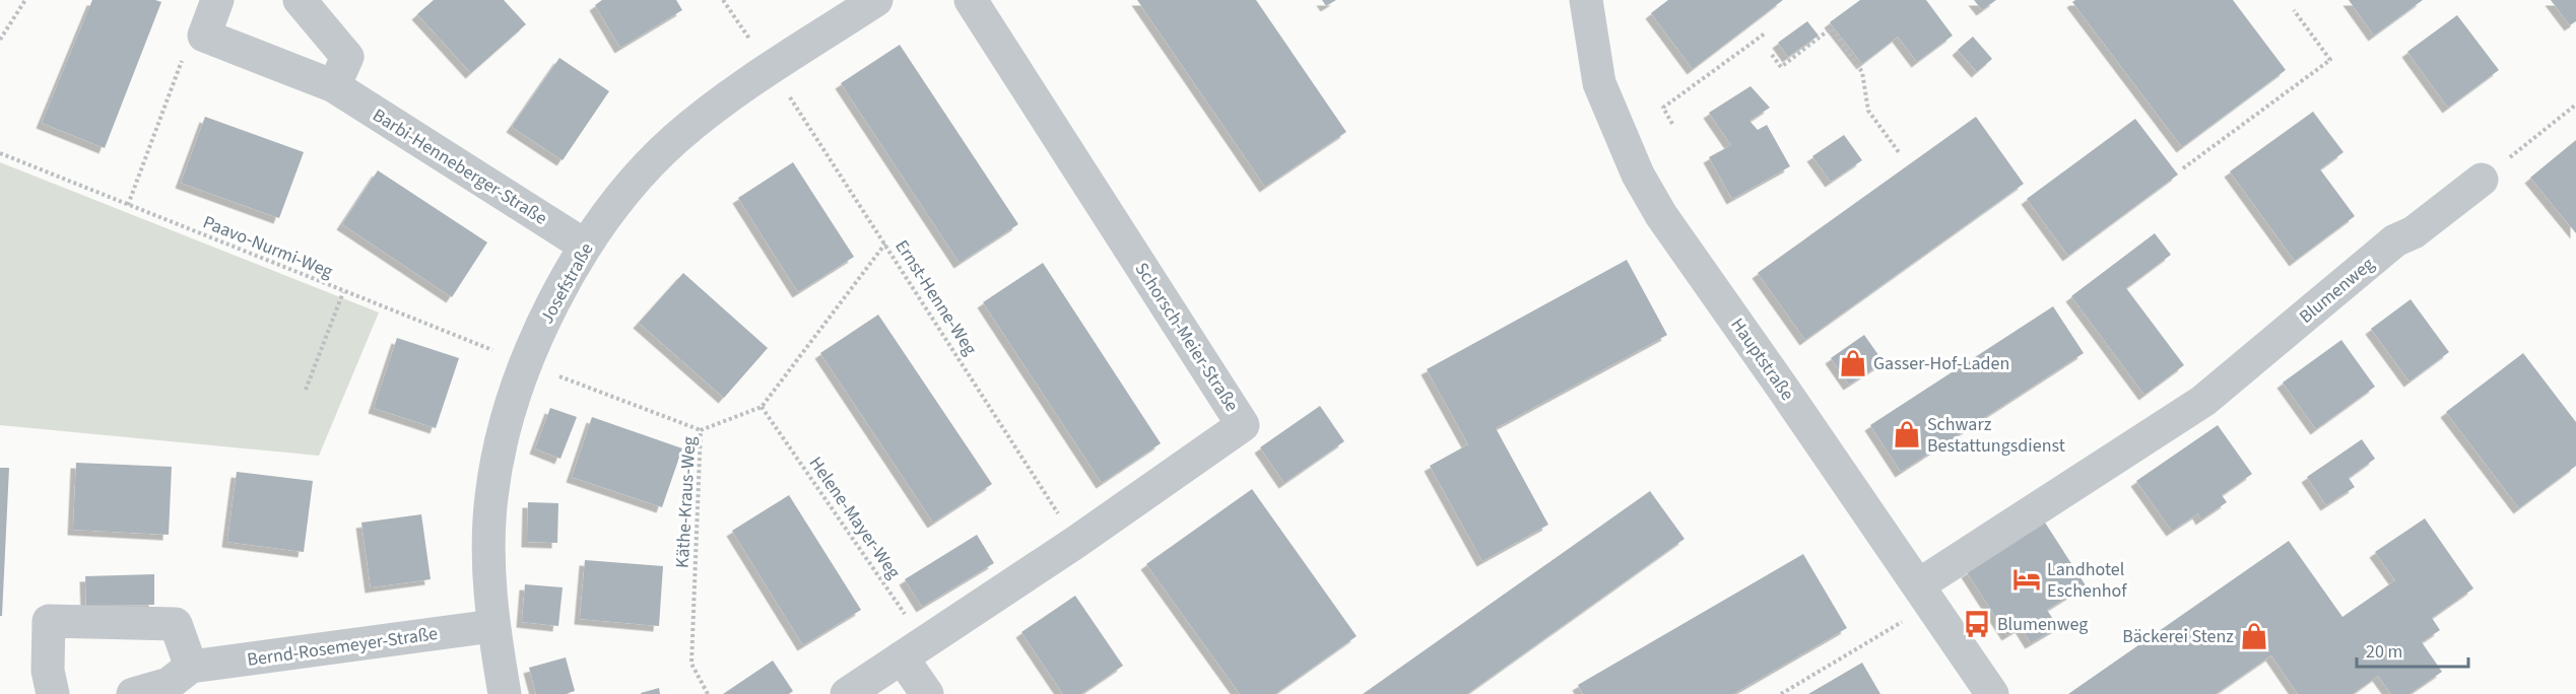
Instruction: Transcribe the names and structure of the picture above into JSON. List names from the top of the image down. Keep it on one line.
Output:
{"streets":{"street":["Barbi-Henneberger-Straße","Josefstraße","Blumenweg","Schorsch-Meier-Straße","Hauptstraße","Bernd-Rosemeyer-Straße"],"path":["Paavo-Nurmi-Weg","Ernst-Henne-Weg","Käthe-Kraus-Weg","Helene-Mayer-Weg"]},"crossings":[["Barbi-Henneberger-Straße","Josefstraße"],["Paavo-Nurmi-Weg","Josefstraße"],["Paavo-Nurmi-Weg","Käthe-Kraus-Weg"],["Josefstraße","Ernst-Henne-Weg"],["Josefstraße","Bernd-Rosemeyer-Straße"],["Blumenweg","Hauptstraße"],["Ernst-Henne-Weg","Schorsch-Meier-Straße"],["Schorsch-Meier-Straße","Helene-Mayer-Weg"],["Käthe-Kraus-Weg","Helene-Mayer-Weg"]],"places":{"shop":["Gasser-Hof-Laden","Schwarz Bestattungsdienst","Bäckerei Stenz"],"hotel":["Landhotel Eschenhof"],"bus stop":["Blumenweg"]},"scale_bar":"20 m"}
